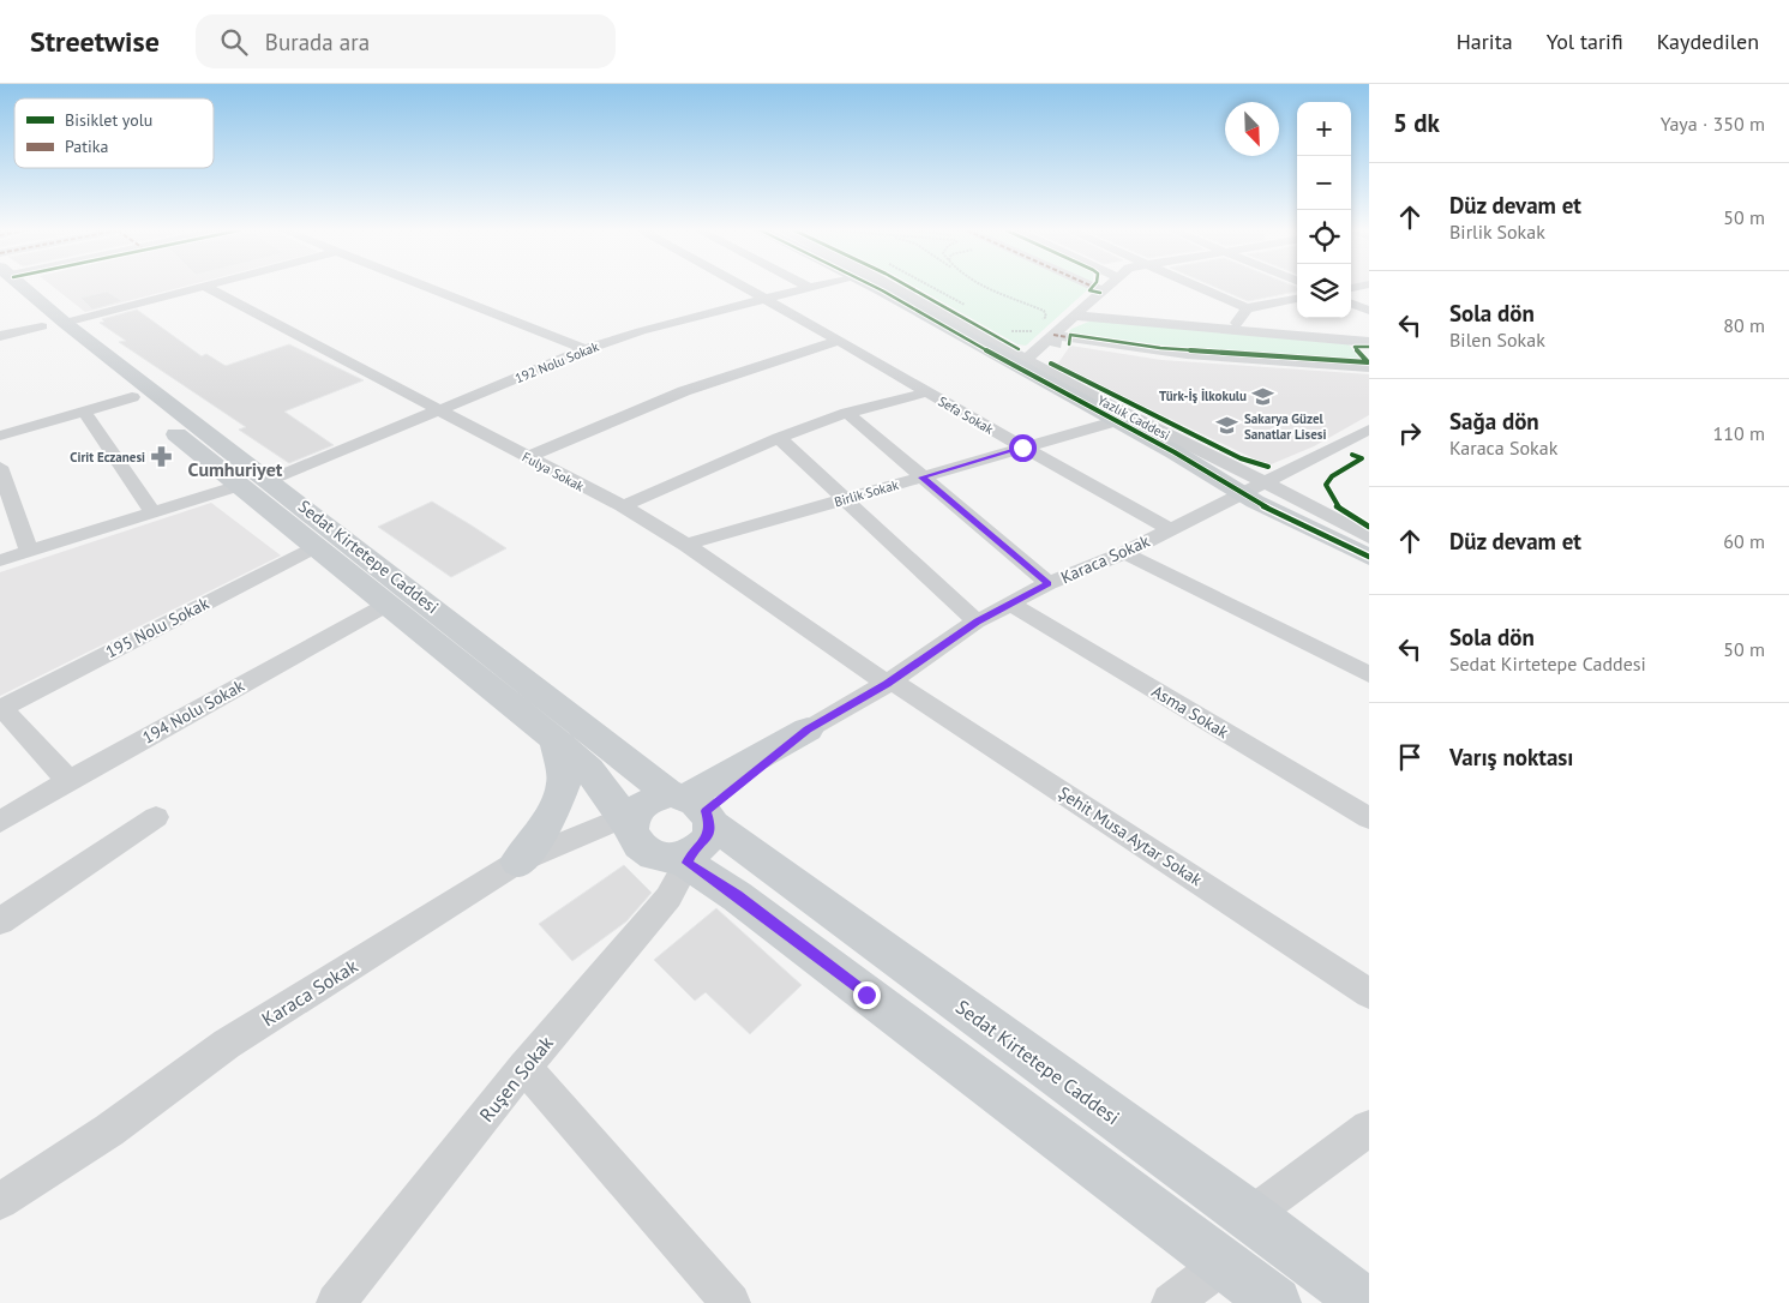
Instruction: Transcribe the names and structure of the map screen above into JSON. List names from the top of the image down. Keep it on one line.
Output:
{"streets":{"main road":["Yazlık Caddesi","Sedat Kirtetepe Caddesi"],"street":["192 Nolu Sokak","Sefa Sokak","Fulya Sokak","Birlik Sokak","Karaca Sokak","195 Nolu Sokak","194 Nolu Sokak","Asma Sokak","Şehit Musa Aytar Sokak","Ruşen Sokak"]},"crossings":[["192 Nolu Sokak","Sefa Sokak"],["192 Nolu Sokak","Fulya Sokak"],["192 Nolu Sokak","Sedat Kirtetepe Caddesi"],["Sefa Sokak","Birlik Sokak"],["Sefa Sokak","Karaca Sokak"],["Yazlık Caddesi","Birlik Sokak"],["Yazlık Caddesi","Karaca Sokak"],["Fulya Sokak","Birlik Sokak"],["Fulya Sokak","Karaca Sokak"],["Fulya Sokak","Şehit Musa Aytar Sokak"],["Sedat Kirtetepe Caddesi","Karaca Sokak"],["Sedat Kirtetepe Caddesi","195 Nolu Sokak"],["Sedat Kirtetepe Caddesi","194 Nolu Sokak"],["Sedat Kirtetepe Caddesi","Ruşen Sokak"],["Karaca Sokak","Asma Sokak"],["Karaca Sokak","Şehit Musa Aytar Sokak"]],"districts":["Cumhuriyet"],"places":{"school or university":["Türk-İş İlkokulu","Sakarya Güzel Sanatlar Lisesi"],"pharmacy":["Cirit Eczanesi"]},"legend":["Bisiklet yolu","Patika"],"north":"bottom right","page":{"header":"Streetwise","search":"Burada ara","nav":["Harita","Yol tarifi","Kaydedilen"],"heading":["5 dk","Yaya · 350 m"],"map_buttons":["+","−"],"list":[["Düz devam et","Birlik Sokak","50 m"],["Sola dön","Bilen Sokak","80 m"],["Sağa dön","Karaca Sokak","110 m"],["Düz devam et","60 m"],["Sola dön","Sedat Kirtetepe Caddesi","50 m"],"Varış noktası"]}}
